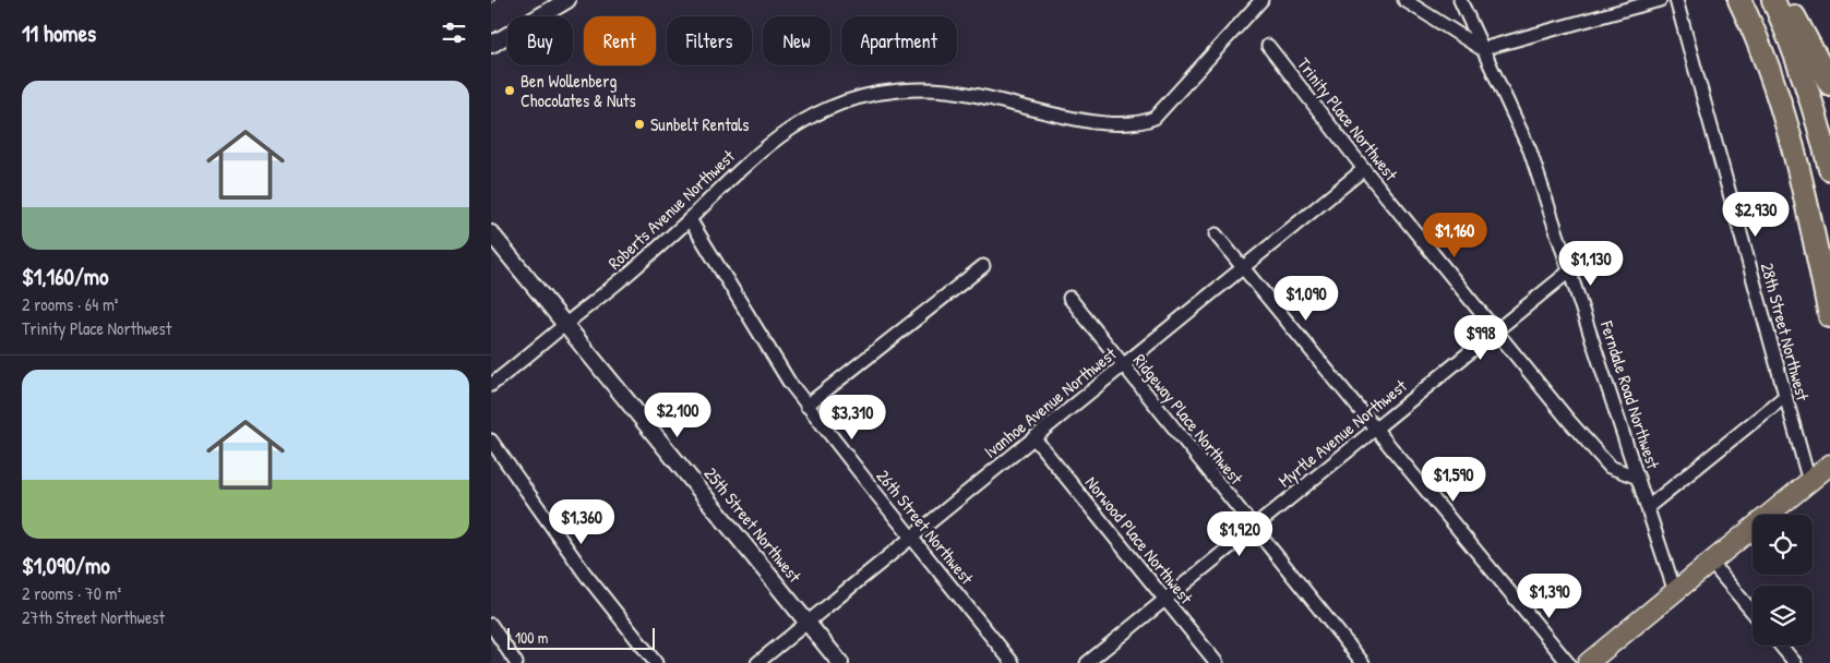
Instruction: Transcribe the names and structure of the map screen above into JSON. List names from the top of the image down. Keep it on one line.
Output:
{"streets":{"street":["Trinity Place Northwest","Roberts Avenue Northwest","28th Street Northwest","Ferndale Road Northwest","Ivanhoe Avenue Northwest","Ridgeway Place Northwest","Myrtle Avenue Northwest","25th Street Northwest","26th Street Northwest","Norwood Place Northwest"]},"crossings":[["Trinity Place Northwest","Ferndale Road Northwest"],["Trinity Place Northwest","Ivanhoe Avenue Northwest"],["Trinity Place Northwest","Myrtle Avenue Northwest"],["Roberts Avenue Northwest","25th Street Northwest"],["Roberts Avenue Northwest","26th Street Northwest"],["Ferndale Road Northwest","Myrtle Avenue Northwest"],["Ivanhoe Avenue Northwest","Ridgeway Place Northwest"],["Ivanhoe Avenue Northwest","25th Street Northwest"],["Ivanhoe Avenue Northwest","26th Street Northwest"],["Ivanhoe Avenue Northwest","Norwood Place Northwest"],["Ridgeway Place Northwest","Myrtle Avenue Northwest"],["Myrtle Avenue Northwest","Norwood Place Northwest"]],"places":["Ben Wollenberg Chocolates & Nuts","Sunbelt Rentals"],"scale_bar":"100 m","page":{"heading":"11 homes","chip":["Buy","Rent","Filters","New","Apartment"],"list":[{"name":"$1,160/mo","note":"2 rooms · 64 m² · Trinity Place Northwest"},{"name":"$1,090/mo","note":"2 rooms · 70 m² · 27th Street Northwest"}],"price":["$2,930","$1,160","$1,130","$1,090","$998","$2,100","$3,310","$1,590","$1,360","$1,920","$1,390"],"scale":"100 m"}}
